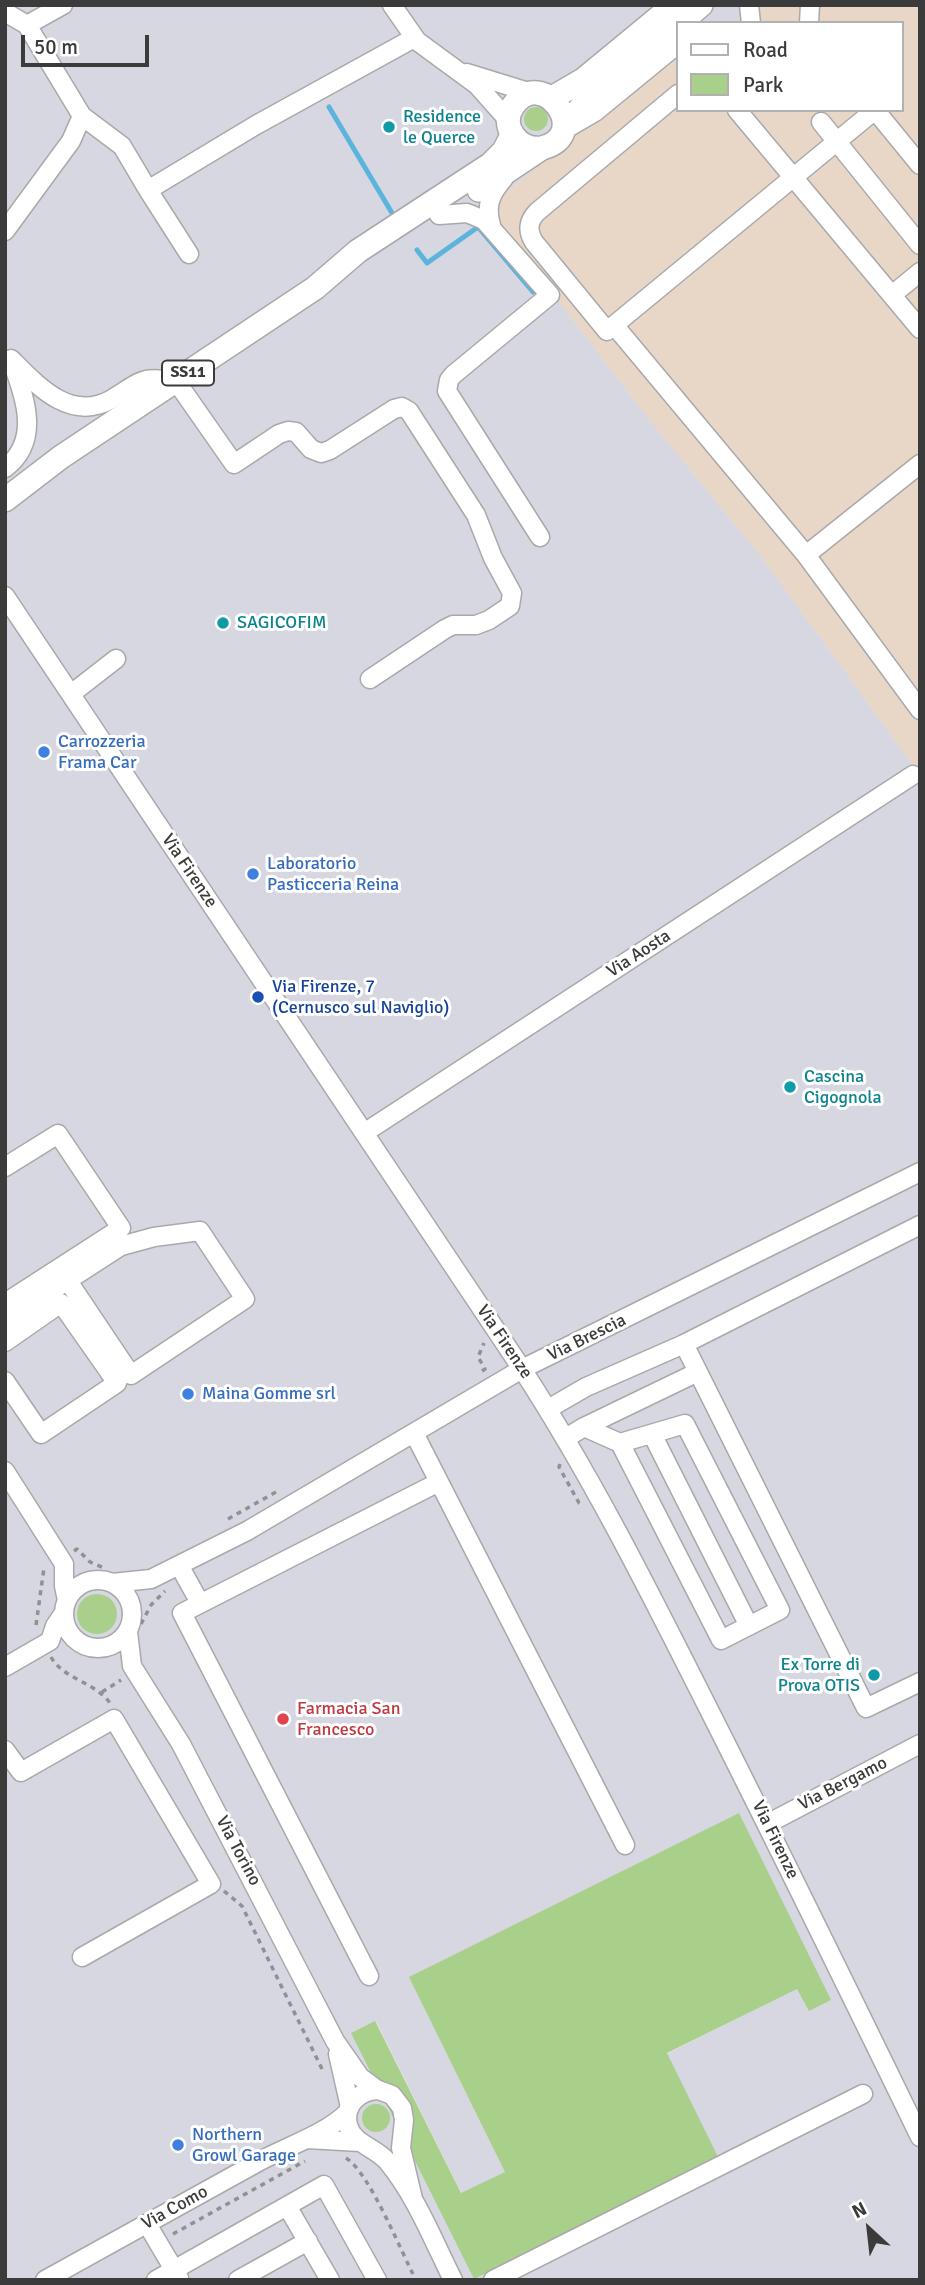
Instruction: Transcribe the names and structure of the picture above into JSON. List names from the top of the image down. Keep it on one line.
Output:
{"streets":{"main road":["SS11"],"street":["Via Firenze","Via Aosta","Via Brescia","Via Bergamo","Via Torino","Via Como"]},"crossings":[["Via Firenze","Via Aosta"],["Via Firenze","Via Brescia"],["Via Firenze","Via Bergamo"],["Via Brescia","Via Torino"],["Via Torino","Via Como"]],"places":["Residence le Querce","SAGICOFIM","Carrozzeria Frama Car","Laboratorio Pasticceria Reina","Via Firenze, 7 (Cernusco sul Naviglio)","Cascina Cigognola","Maina Gomme srl","Ex Torre di Prova OTIS","Farmacia San Francesco","Northern Growl Garage"],"legend":["Road","Park"],"scale_bar":"50 m","north":"top left"}
